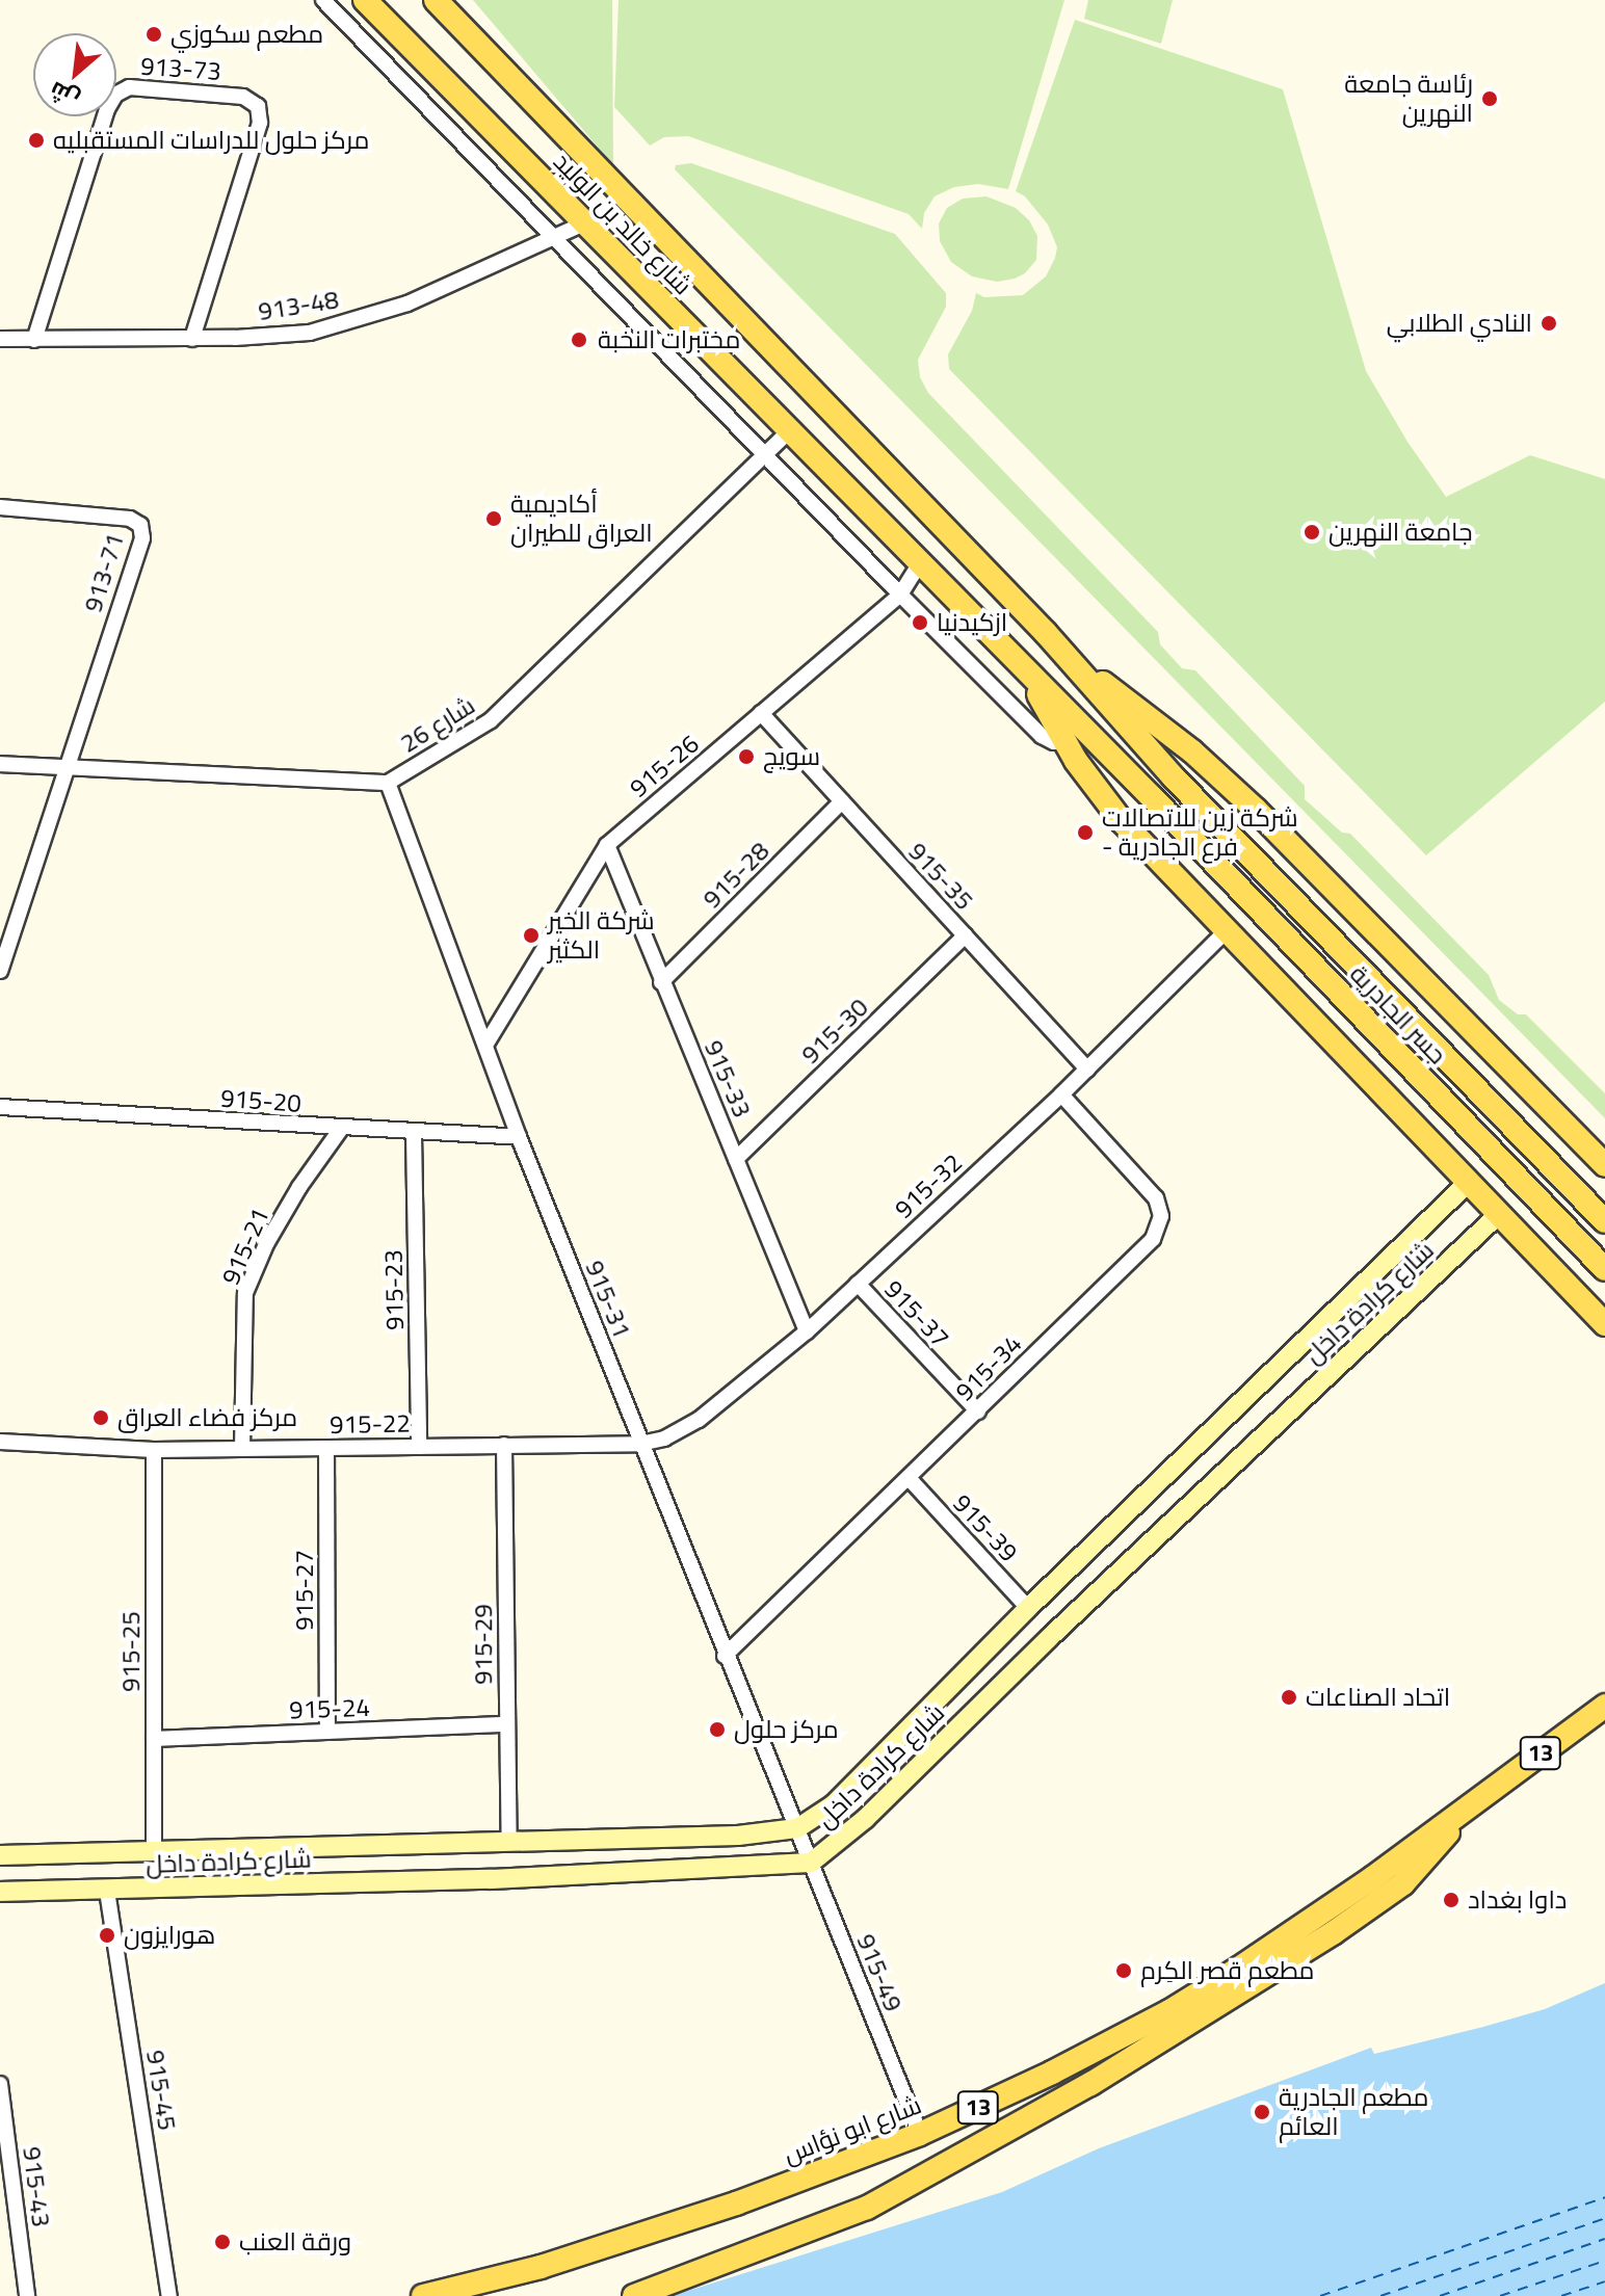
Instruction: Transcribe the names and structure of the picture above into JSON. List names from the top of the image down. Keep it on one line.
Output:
{"streets":{"main road":["شارع خالد بن الوليد","جسر الجادرية","شارع كرادة داخل","13","شارع ابو نؤاس"],"street":["913-73","913-48","913-71","شارع 26","915-26","915-28","915-35","915-30","915-33","915-20","915-32","915-21","915-23","915-31","915-37","915-34","915-22","915-39","915-27","915-29","915-25","915-24","915-49","915-45","915-43"]},"crossings":[["913-73","913-48"],["شارع خالد بن الوليد","913-48"],["شارع خالد بن الوليد","شارع 26"],["شارع خالد بن الوليد","915-26"],["شارع خالد بن الوليد","جسر الجادرية"],["913-71","شارع 26"],["شارع 26","915-31"],["915-26","915-35"],["915-26","915-33"],["915-26","915-31"],["915-28","915-35"],["915-28","915-33"],["915-35","915-30"],["915-35","915-32"],["915-30","915-33"],["915-33","915-32"],["915-20","915-21"],["915-20","915-23"],["915-20","915-31"],["915-32","915-31"],["915-32","915-37"],["915-32","915-34"],["915-32","915-22"],["915-21","915-22"],["915-23","915-22"],["915-31","شارع كرادة داخل"],["915-31","915-34"],["915-31","915-22"],["915-31","915-49"],["شارع كرادة داخل","915-39"],["شارع كرادة داخل","915-29"],["شارع كرادة داخل","915-25"],["شارع كرادة داخل","915-49"],["شارع كرادة داخل","915-45"],["915-37","915-34"],["915-34","915-39"],["915-22","915-27"],["915-22","915-29"],["915-22","915-25"],["915-27","915-24"],["915-29","915-24"],["915-25","915-24"],["915-49","شارع ابو نؤاس"]],"places":["مطعم سكوزي","رئاسة جامعة النهرين","مركز حلول للدراسات المستقبليه","النادي الطلابي","مختبرات النخبة","أكاديمية العراق للطيران","جامعة النهرين","ازكيدنيا","سويج","شركة زين للاتصالات - فرع الجادرية","شركة الخير الكثير","مركز فضاء العراق","اتحاد الصناعات","مركز حلول","داوا بغداد","هورايزون","مطعم قصر الكِرم","مطعم الجادرية العائم","ورقة العنب"],"north":"bottom left"}
